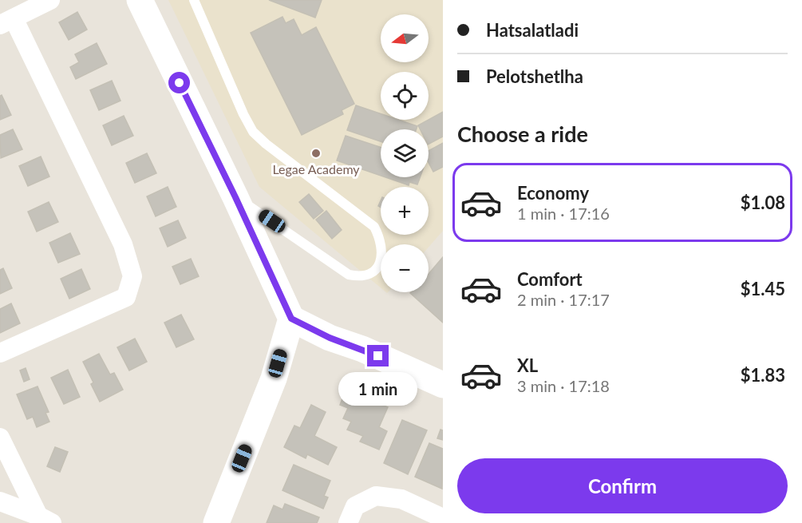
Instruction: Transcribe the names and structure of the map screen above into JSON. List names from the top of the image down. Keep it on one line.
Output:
{"places":["Legae Academy"],"north":"left","page":{"banner":["Hatsalatladi","Pelotshetlha"],"map_buttons":["+","−"],"heading":"Choose a ride","list":[{"name":"Economy","note":"1 min · 17:16","value":"$1.08"},{"name":"Comfort","note":"2 min · 17:17","value":"$1.45"},{"name":"XL","note":"3 min · 17:18","value":"$1.83"}],"bubble":"1 min","buttons":"Confirm"}}
